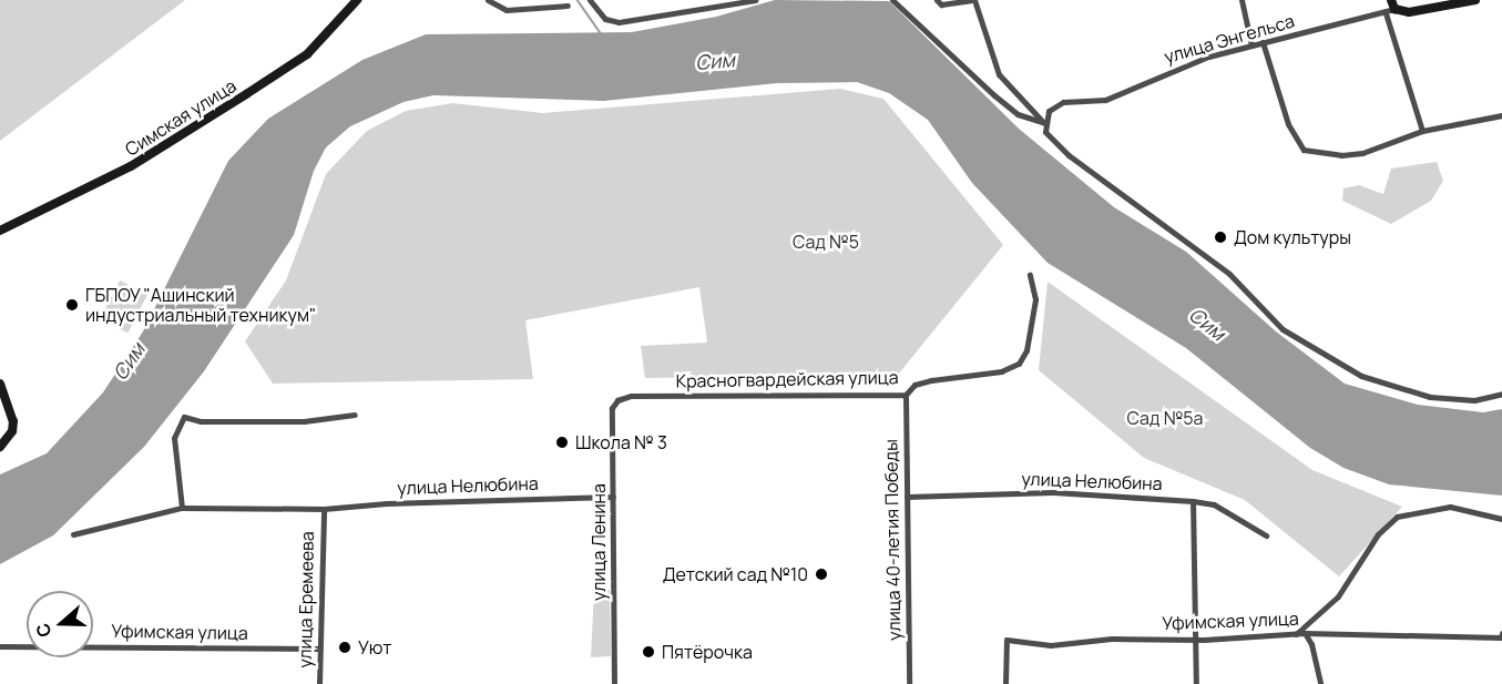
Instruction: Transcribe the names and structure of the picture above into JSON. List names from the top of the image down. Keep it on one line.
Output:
{"streets":{"main road":["улица Энгельса","Симская улица"],"street":["Красногвардейская улица","улица Нелюбина","улица 40-летия Победы","улица Ленина","улица Еремеева","Уфимская улица"]},"crossings":[["Красногвардейская улица","улица 40-летия Победы"],["Красногвардейская улица","улица Ленина"],["улица Нелюбина","улица 40-летия Победы"],["улица Нелюбина","улица Ленина"],["улица Нелюбина","улица Еремеева"],["улица Еремеева","Уфимская улица"]],"water":["Сим"],"parks":["Сад №5","Сад №5а"],"places":["Дом культуры","ГБПОУ \"Ашинский индустриальный техникум\"","Школа № 3","Детский сад №10","Уют","Пятёрочка"],"north":"left"}
